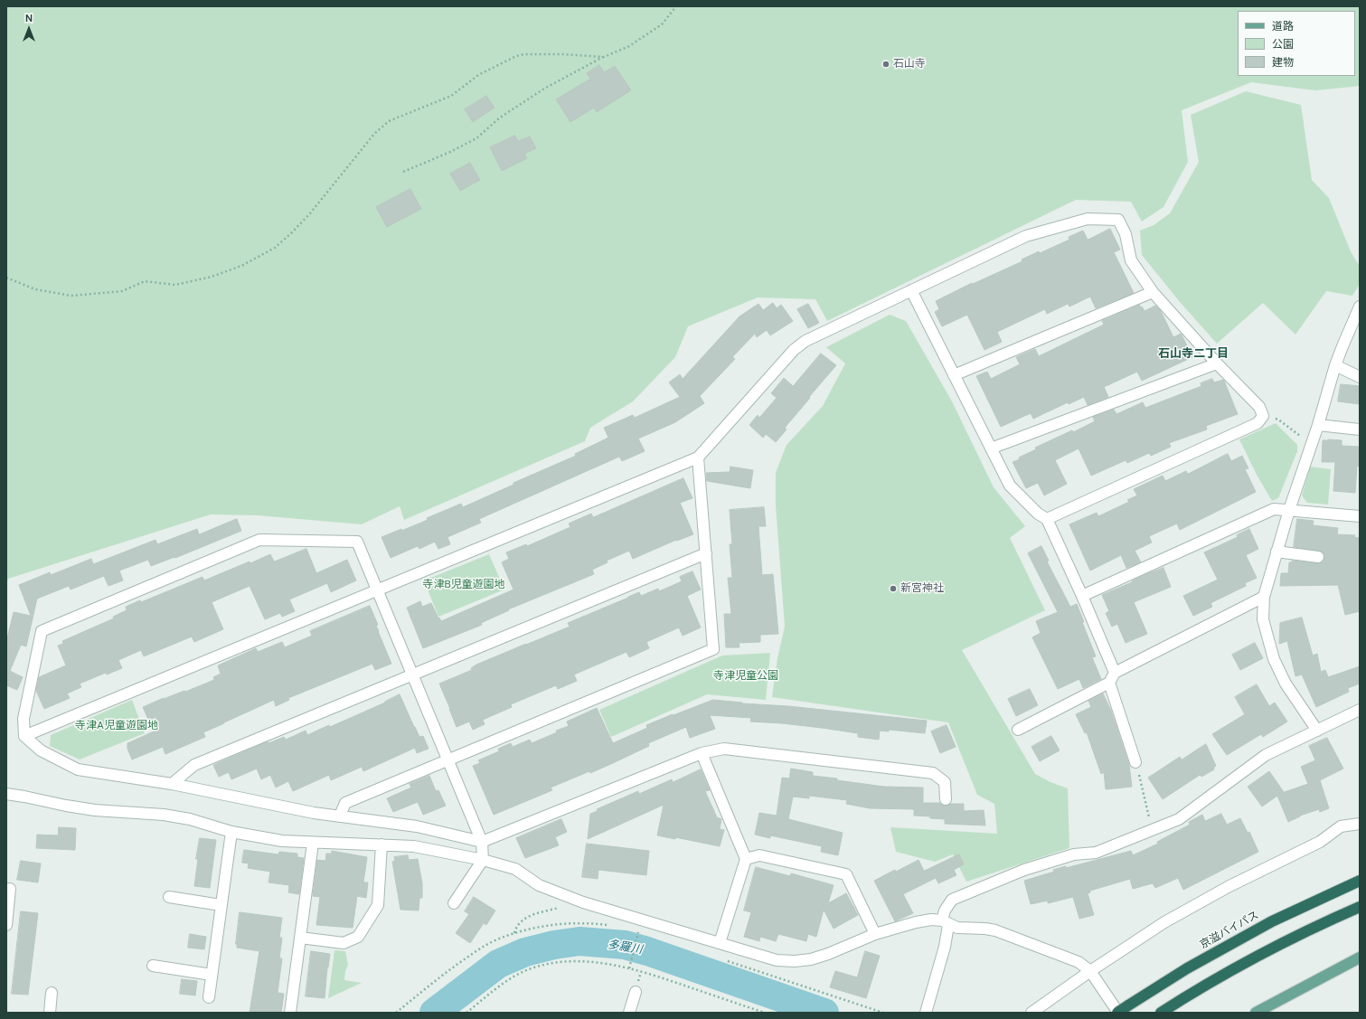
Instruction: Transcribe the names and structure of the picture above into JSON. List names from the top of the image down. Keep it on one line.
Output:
{"streets":{"highway":["京滋バイパス"]},"districts":["石山寺二丁目"],"water":["多羅川"],"parks":["寺津B児童遊園地","寺津児童公園","寺津A児童遊園地"],"places":["石山寺","新宮神社"],"legend":["道路","公園","建物"],"north":"top"}
